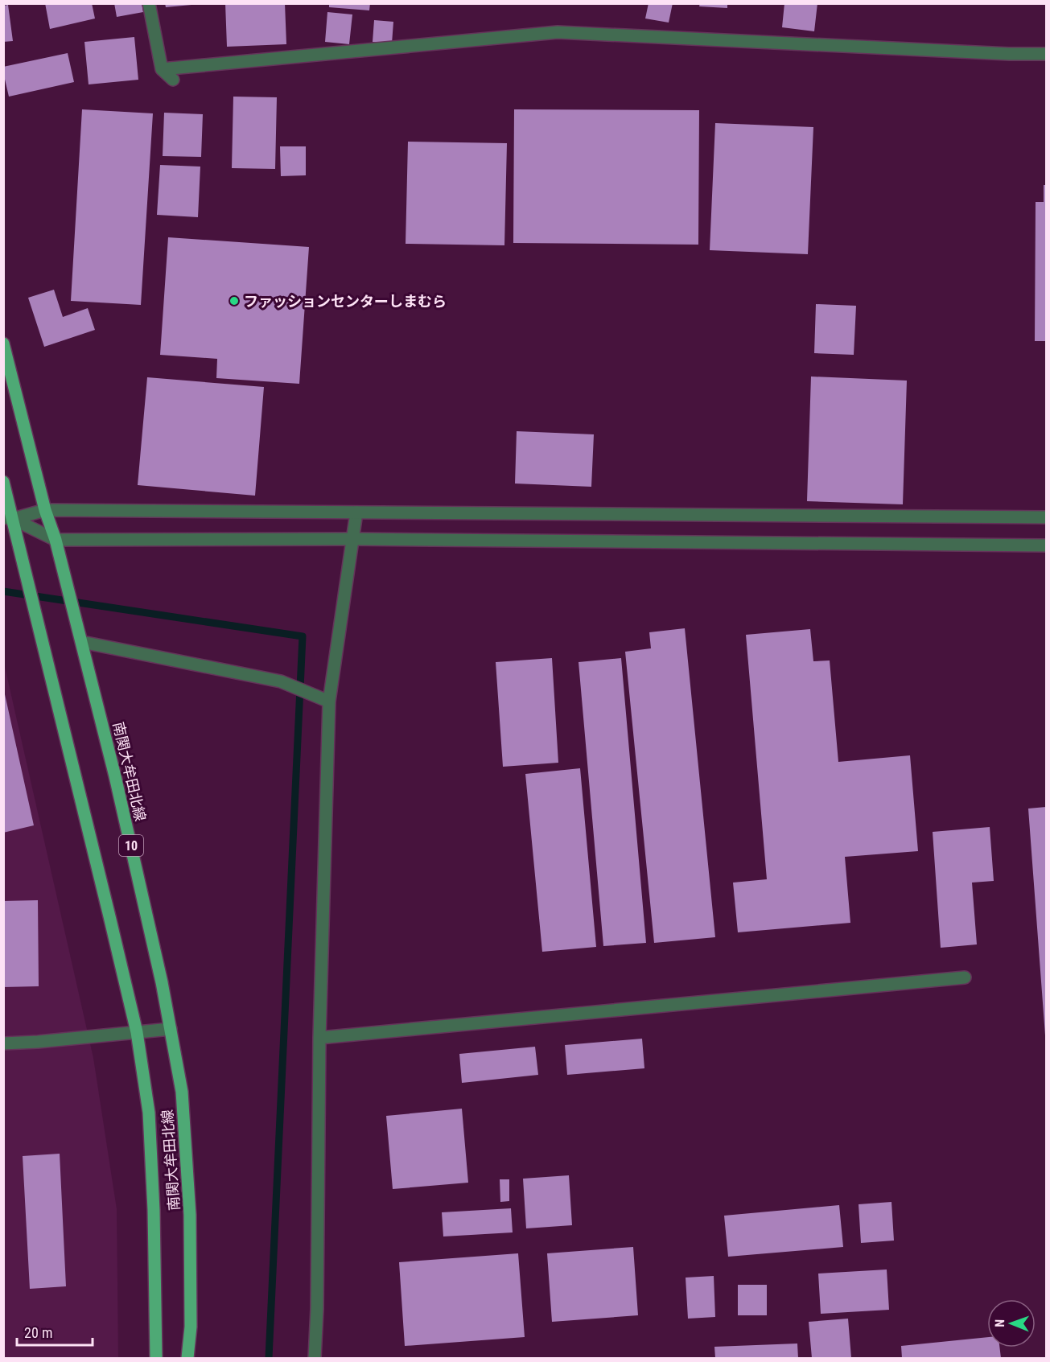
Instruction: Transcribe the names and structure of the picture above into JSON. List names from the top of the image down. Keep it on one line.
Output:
{"streets":{"main road":["南関大牟田北線","10"]},"places":["ファッションセンターしまむら"],"scale_bar":"20 m","north":"left"}
